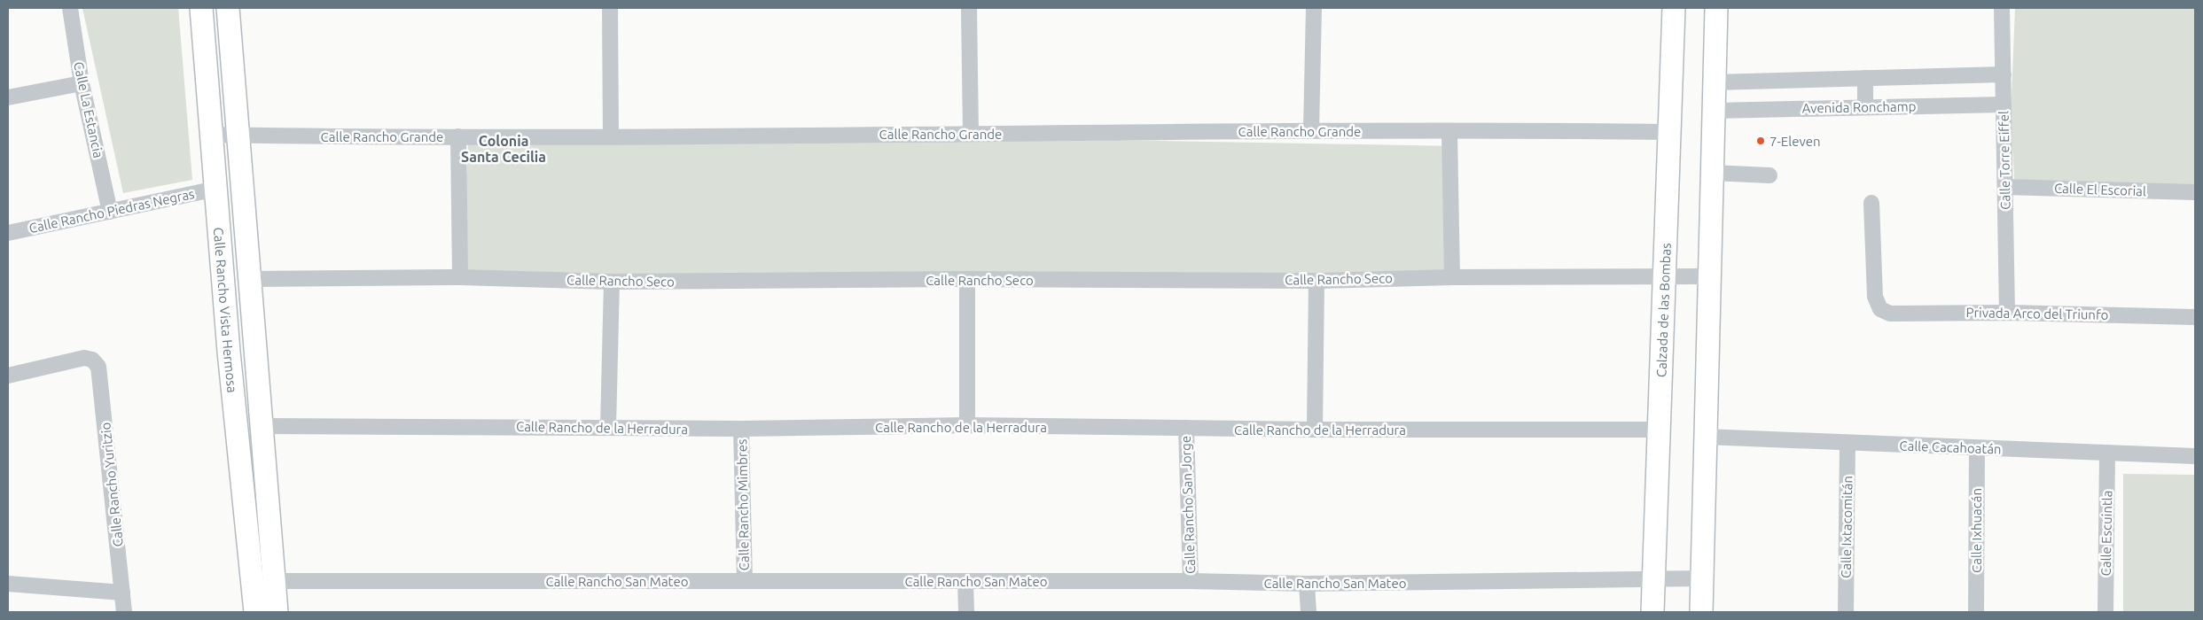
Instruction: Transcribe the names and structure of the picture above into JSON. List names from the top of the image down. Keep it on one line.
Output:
{"streets":{"street":["Avenida Ronchamp","Calle La Estancia","Calle Rancho Grande","Calle Torre Eiffel","Calle El Escorial","Calle Rancho Piedras Negras","Calle Rancho Seco","Calle Rancho Vista Hermosa","Calzada de las Bombas","Privada Arco del Triunfo","Calle Rancho de la Herradura","Calle Cacahoatán","Calle Rancho Yuritzio","Calle Rancho Mimbres","Calle Rancho San Jorge","Calle Ixtacomitán","Calle Ixhuacán","Calle Escuintla","Calle Rancho San Mateo"]},"crossings":[["Avenida Ronchamp","Calle Torre Eiffel"],["Calle La Estancia","Calle Rancho Piedras Negras"],["Calle Rancho Grande","Calle Rancho Vista Hermosa"],["Calle Rancho Grande","Calzada de las Bombas"],["Calle Torre Eiffel","Calle El Escorial"],["Calle Torre Eiffel","Privada Arco del Triunfo"],["Calle Rancho Piedras Negras","Calle Rancho Vista Hermosa"],["Calle Rancho Seco","Calle Rancho Vista Hermosa"],["Calle Rancho Seco","Calzada de las Bombas"],["Calle Rancho Vista Hermosa","Calle Rancho de la Herradura"],["Calle Rancho Vista Hermosa","Calle Rancho San Mateo"],["Calzada de las Bombas","Calle Rancho de la Herradura"],["Calzada de las Bombas","Calle Rancho San Mateo"],["Calle Rancho de la Herradura","Calle Rancho Mimbres"],["Calle Rancho de la Herradura","Calle Rancho San Jorge"],["Calle Cacahoatán","Calle Ixtacomitán"],["Calle Cacahoatán","Calle Ixhuacán"],["Calle Cacahoatán","Calle Escuintla"],["Calle Rancho Mimbres","Calle Rancho San Mateo"],["Calle Rancho San Jorge","Calle Rancho San Mateo"]],"districts":["Colonia Santa Cecilia"],"places":["7-Eleven"]}
